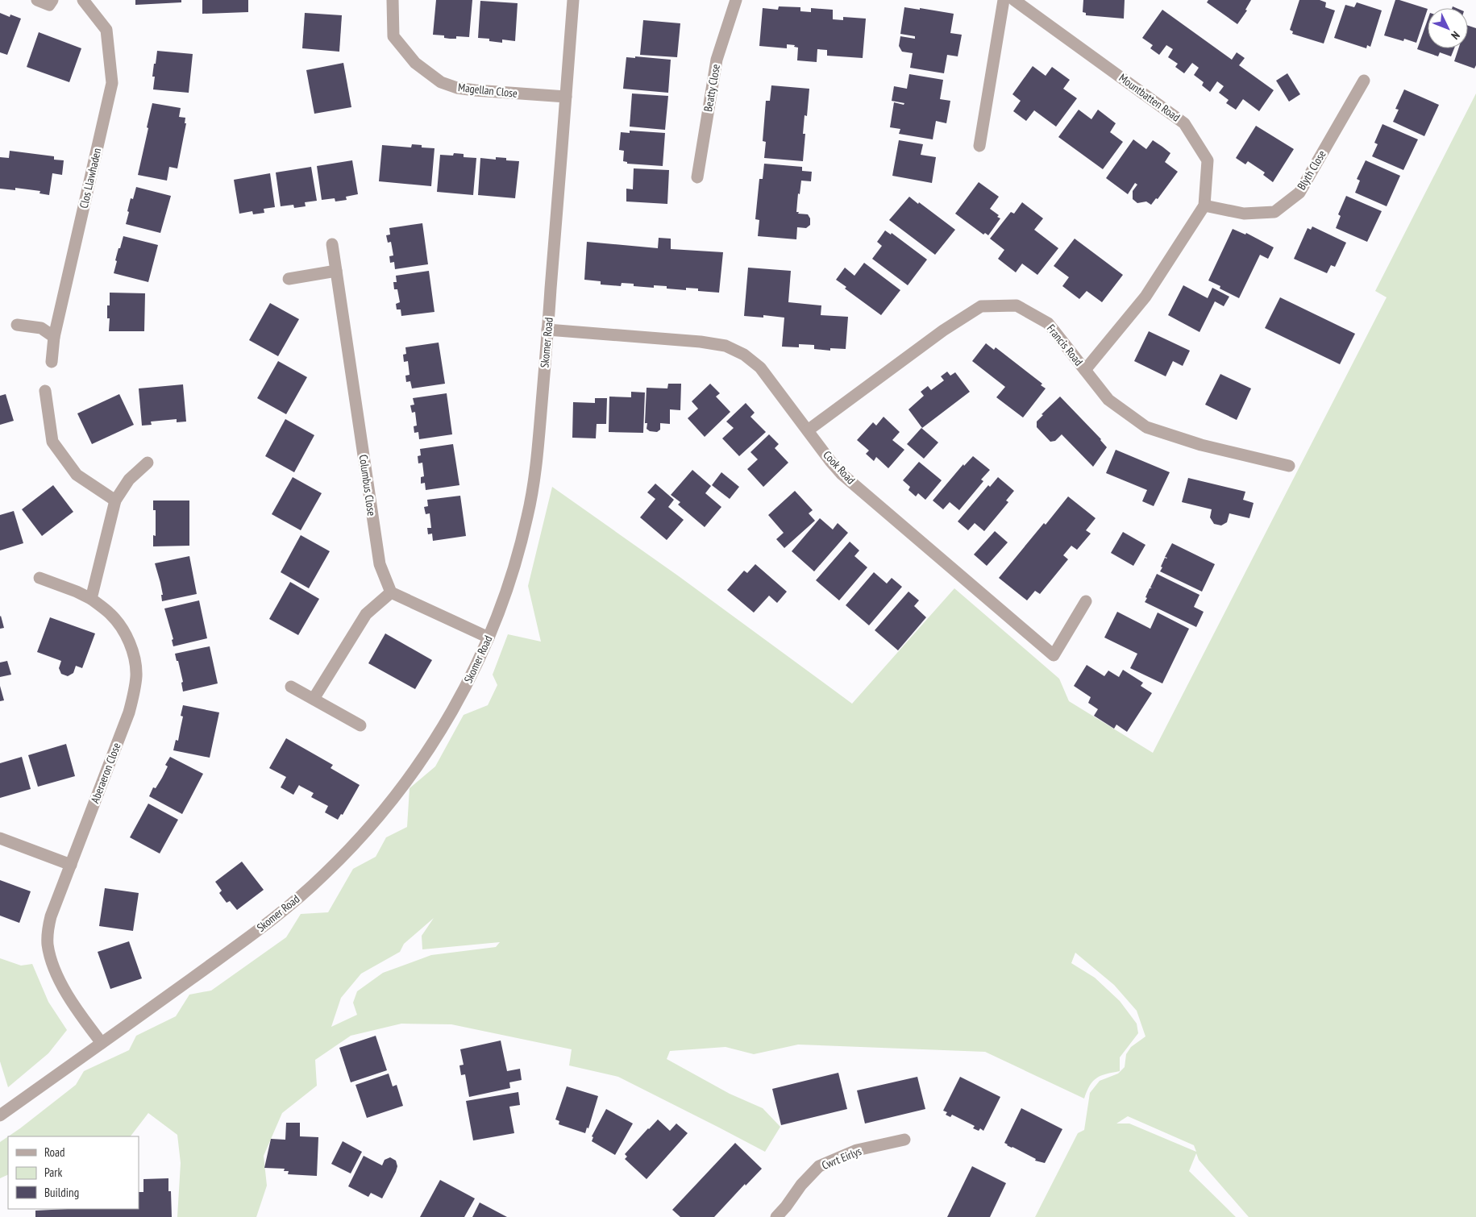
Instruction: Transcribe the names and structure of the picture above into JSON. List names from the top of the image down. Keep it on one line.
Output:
{"streets":{"street":["Beatty Close","Magellan Close","Mountbatten Road","Blyth Close","Clos Llawhaden","Skomer Road","Francis Road","Cook Road","Columbus Close","Aberaeron Close","Cwrt Eirlys"]},"crossings":[["Magellan Close","Skomer Road"],["Mountbatten Road","Blyth Close"],["Mountbatten Road","Francis Road"],["Skomer Road","Cook Road"],["Skomer Road","Aberaeron Close"],["Francis Road","Cook Road"]],"legend":["Road","Park","Building"],"north":"bottom right"}
